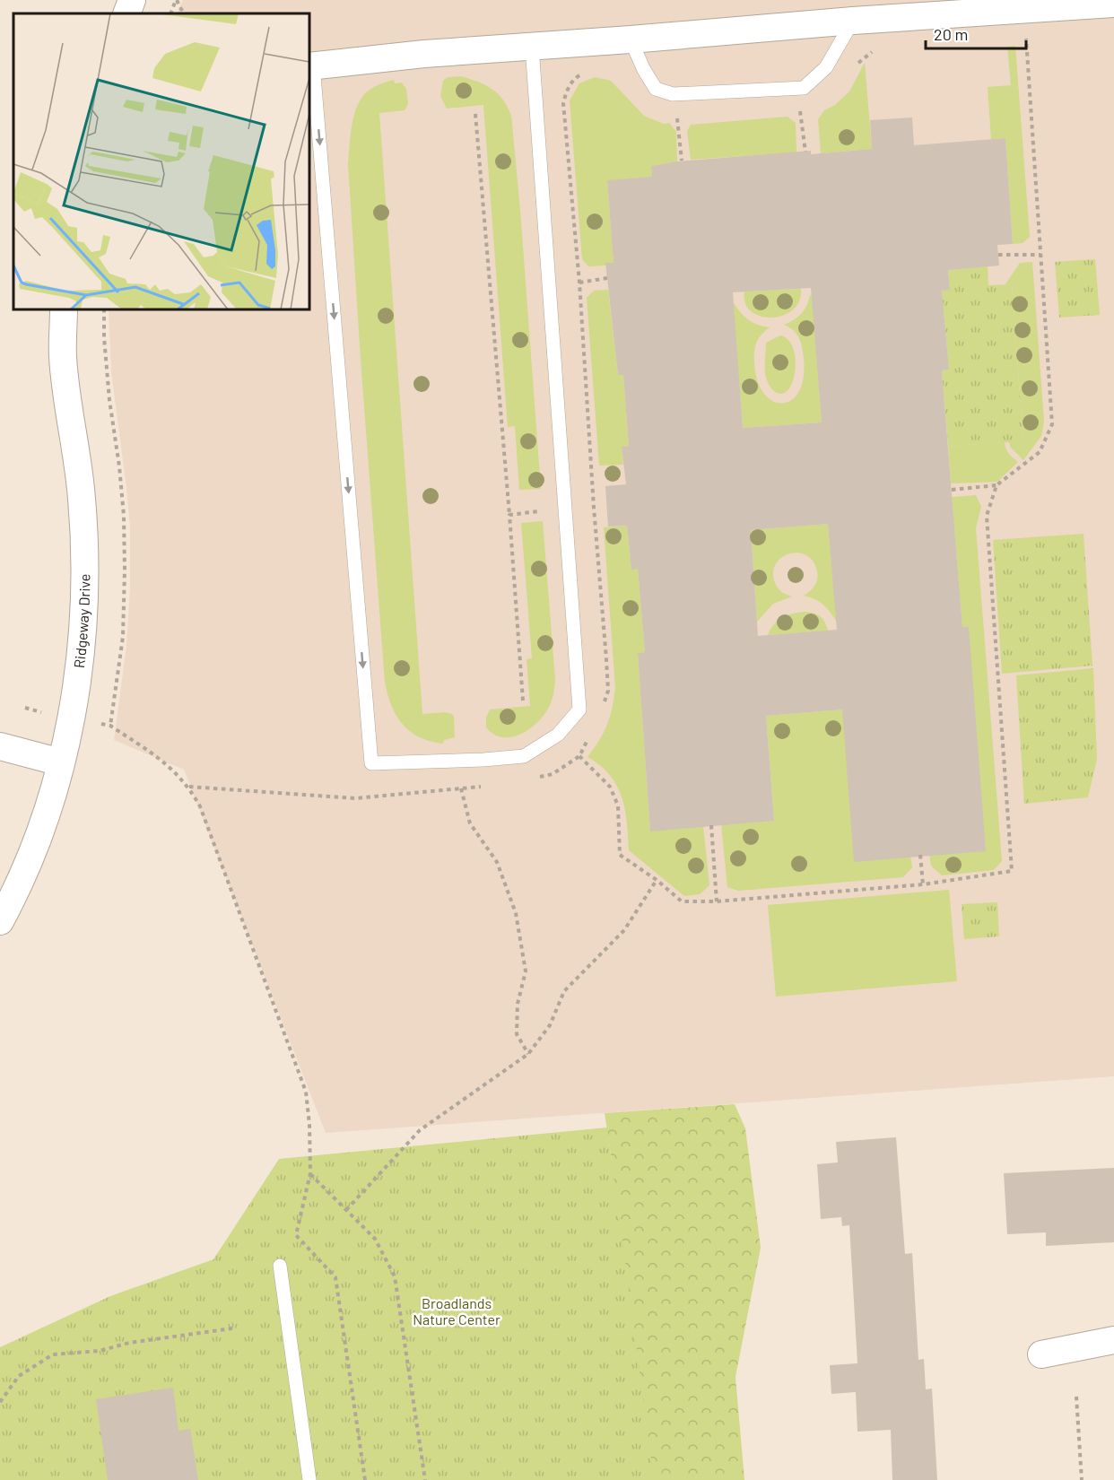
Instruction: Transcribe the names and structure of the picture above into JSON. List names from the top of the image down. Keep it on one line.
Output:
{"streets":{"street":["Ridgeway Drive"]},"parks":["Broadlands Nature Center"],"scale_bar":"20 m"}
